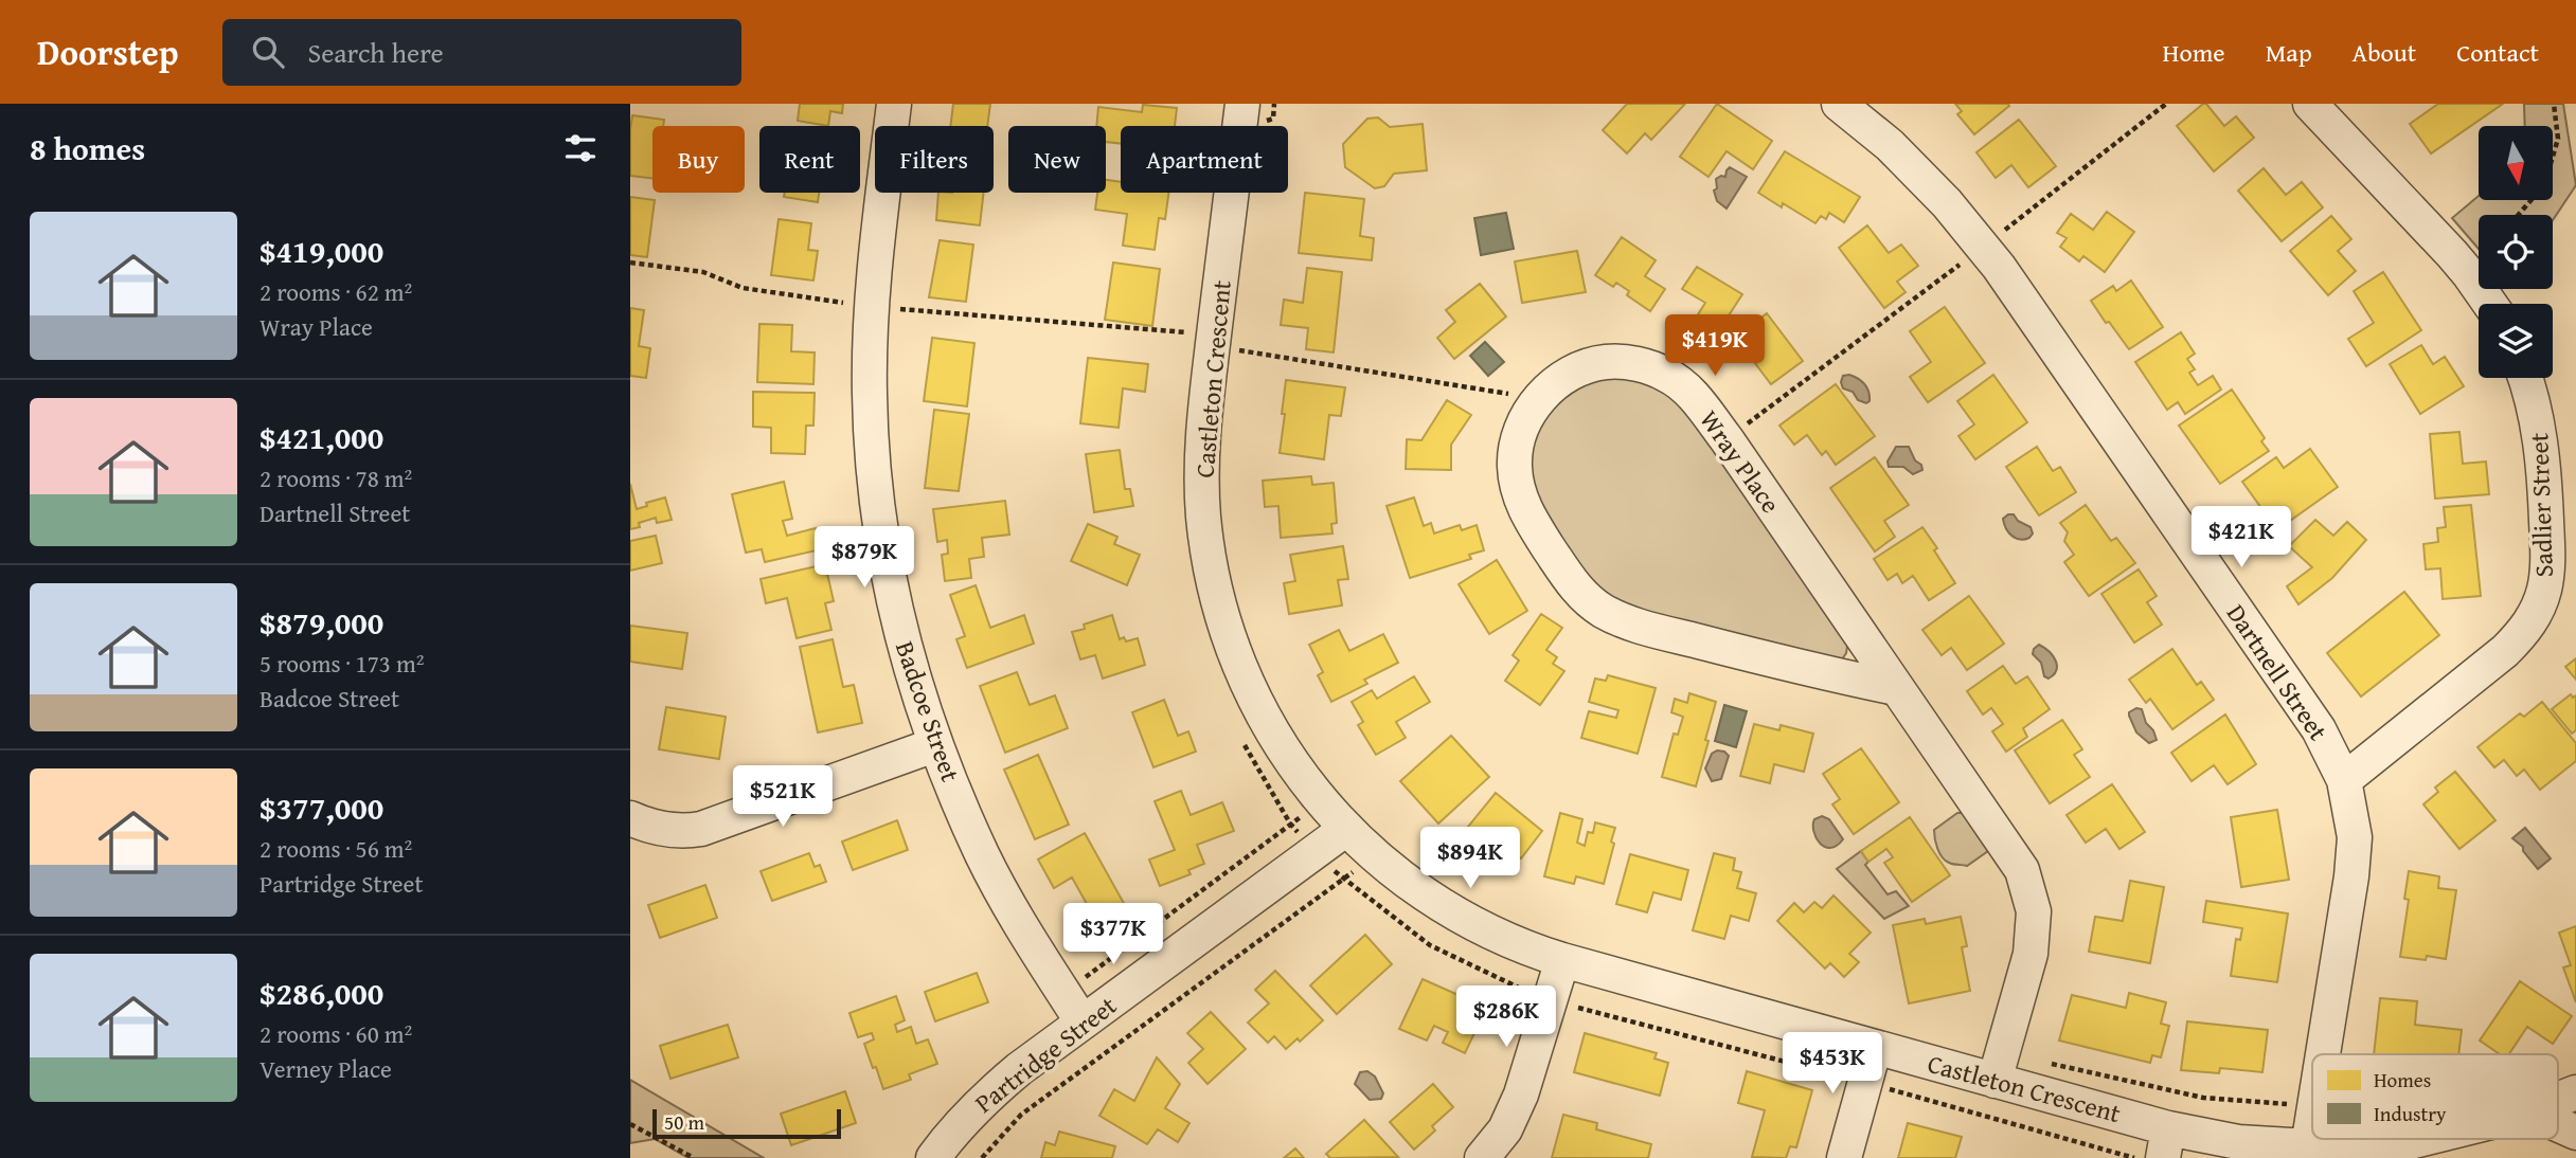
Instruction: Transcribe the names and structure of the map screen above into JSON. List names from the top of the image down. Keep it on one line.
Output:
{"streets":{"street":["Castleton Crescent","Wray Place","Sadlier Street","Dartnell Street","Badcoe Street","Partridge Street"]},"crossings":[["Castleton Crescent","Wray Place"],["Castleton Crescent","Dartnell Street"],["Castleton Crescent","Partridge Street"],["Sadlier Street","Dartnell Street"],["Badcoe Street","Partridge Street"]],"legend":["Homes","Industry"],"scale_bar":"50 m","north":"bottom","page":{"header":"Doorstep","search":"Search here","nav":["Home","Map","About","Contact"],"heading":"8 homes","chip":["Buy","Rent","Filters","New","Apartment"],"list":[{"name":"$419,000","note":"2 rooms · 62 m² · Wray Place"},{"name":"$421,000","note":"2 rooms · 78 m² · Dartnell Street"},{"name":"$879,000","note":"5 rooms · 173 m² · Badcoe Street"},{"name":"$377,000","note":"2 rooms · 56 m² · Partridge Street"},{"name":"$286,000","note":"2 rooms · 60 m² · Verney Place"}],"price":["$419K","$421K","$879K","$521K","$894K","$377K","$286K","$453K"],"scale":"50 m"}}
